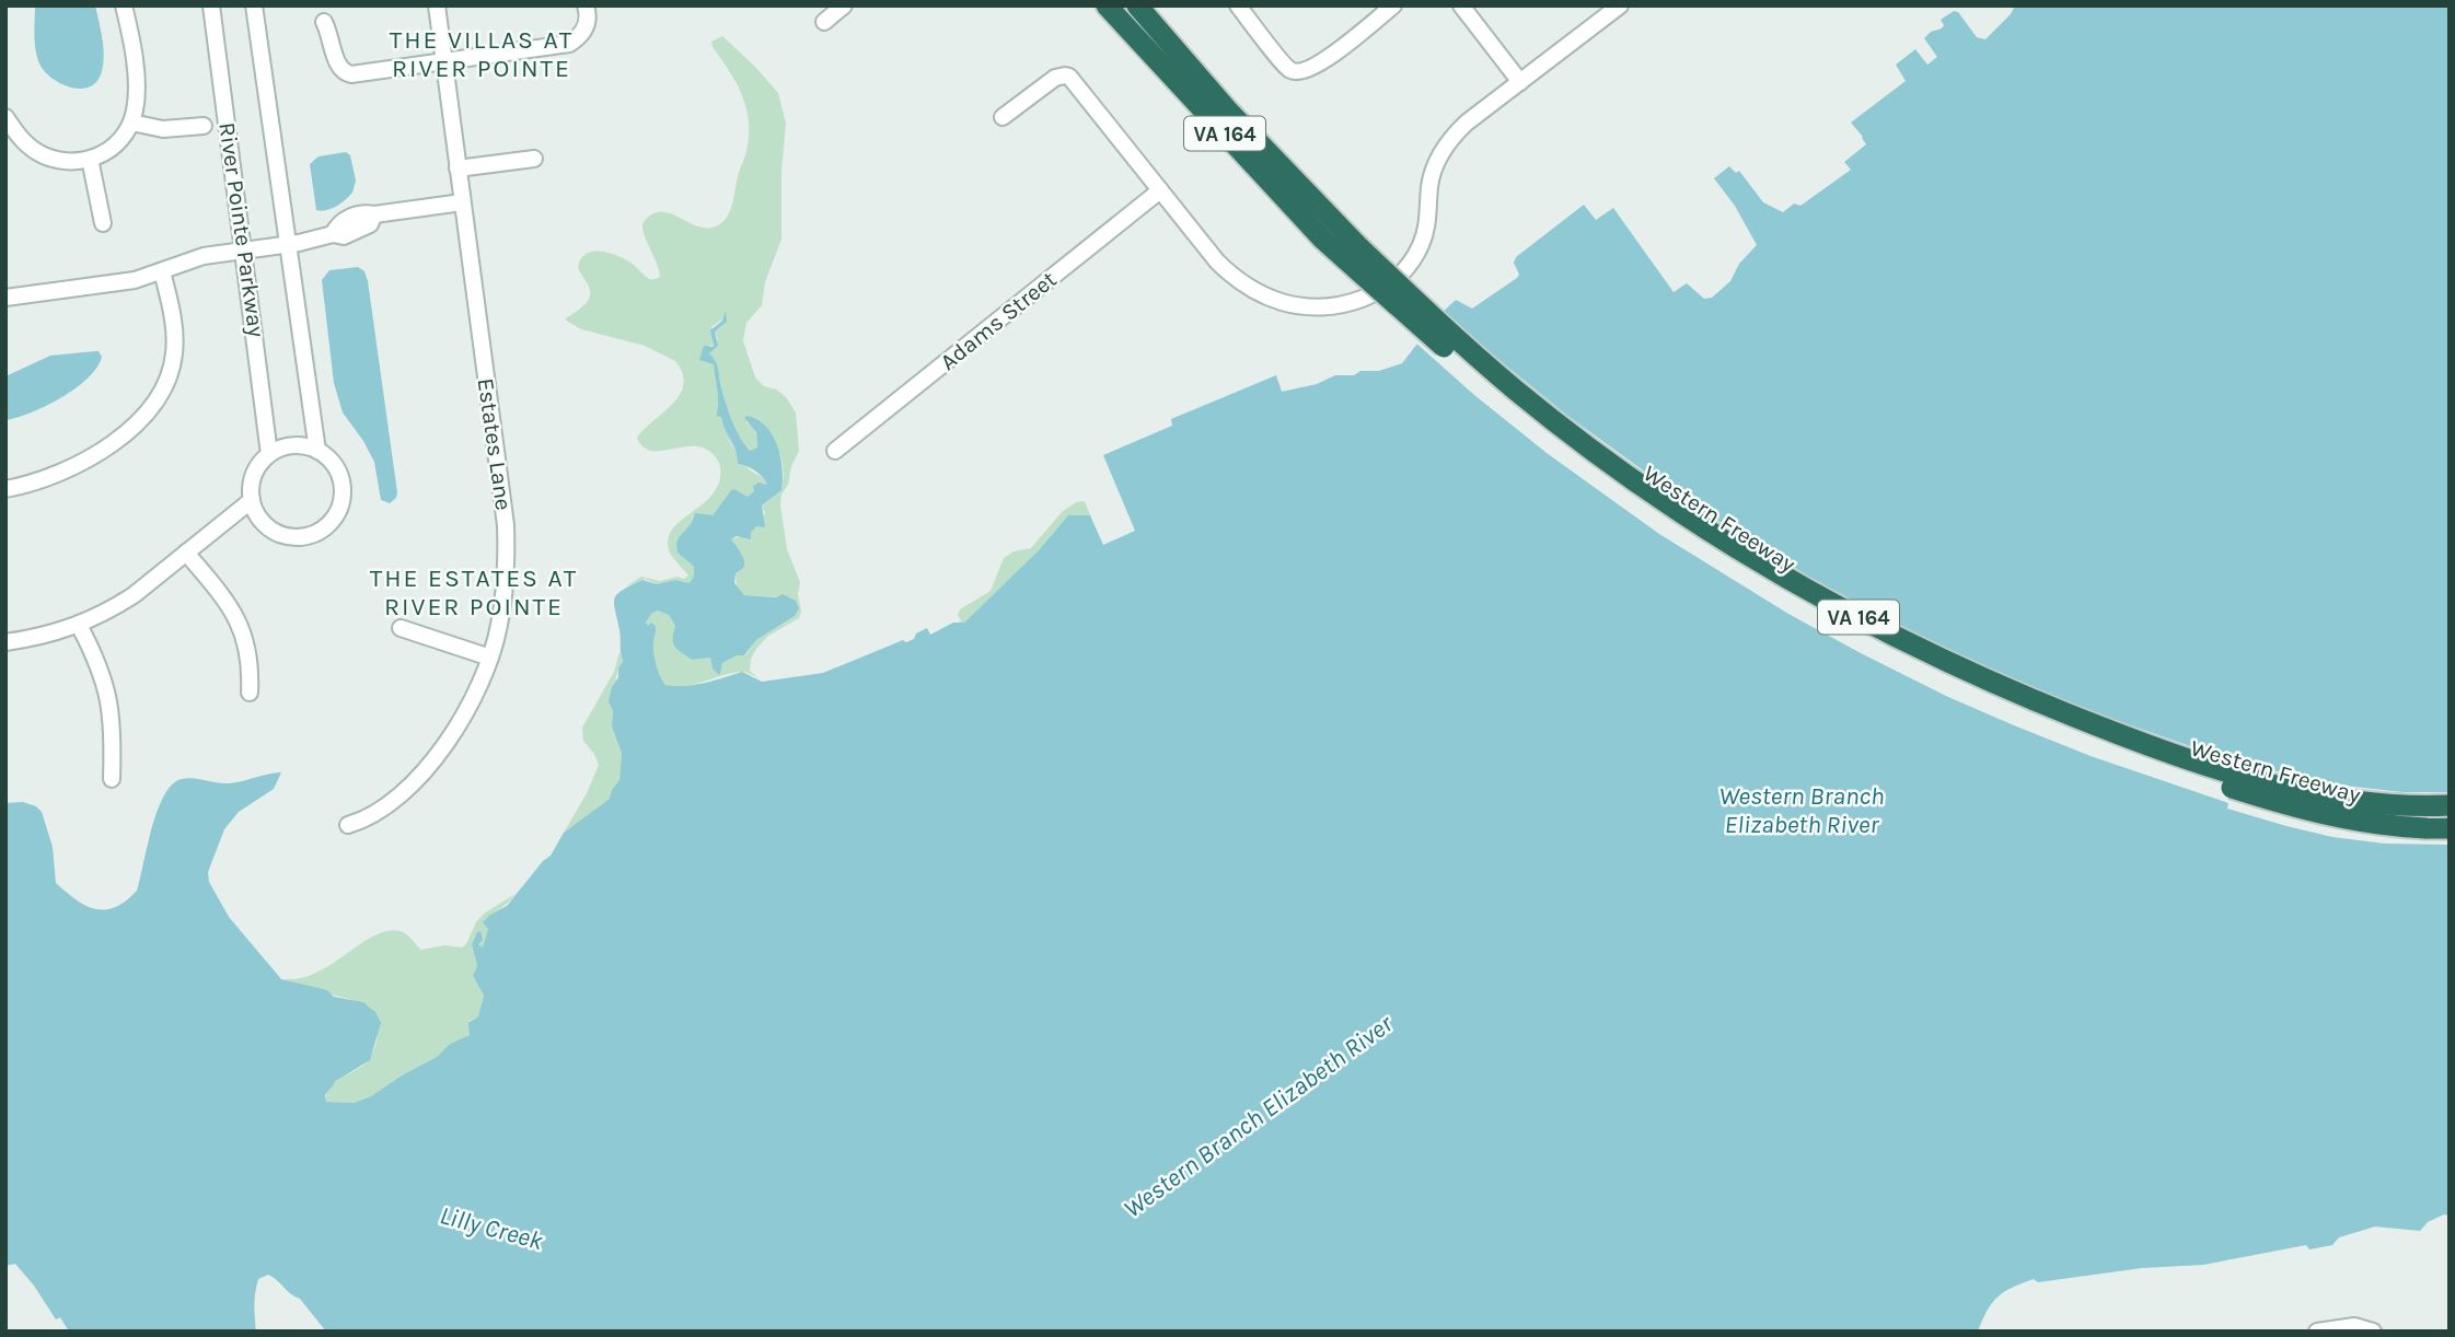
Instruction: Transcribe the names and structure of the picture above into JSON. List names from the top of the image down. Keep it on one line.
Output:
{"streets":{"highway":["VA 164","Western Freeway"],"street":["River Pointe Parkway","Adams Street","Estates Lane"]},"districts":["THE VILLAS AT RIVER POINTE","THE ESTATES AT RIVER POINTE"],"water":["Western Branch Elizabeth River","Lilly Creek"]}
